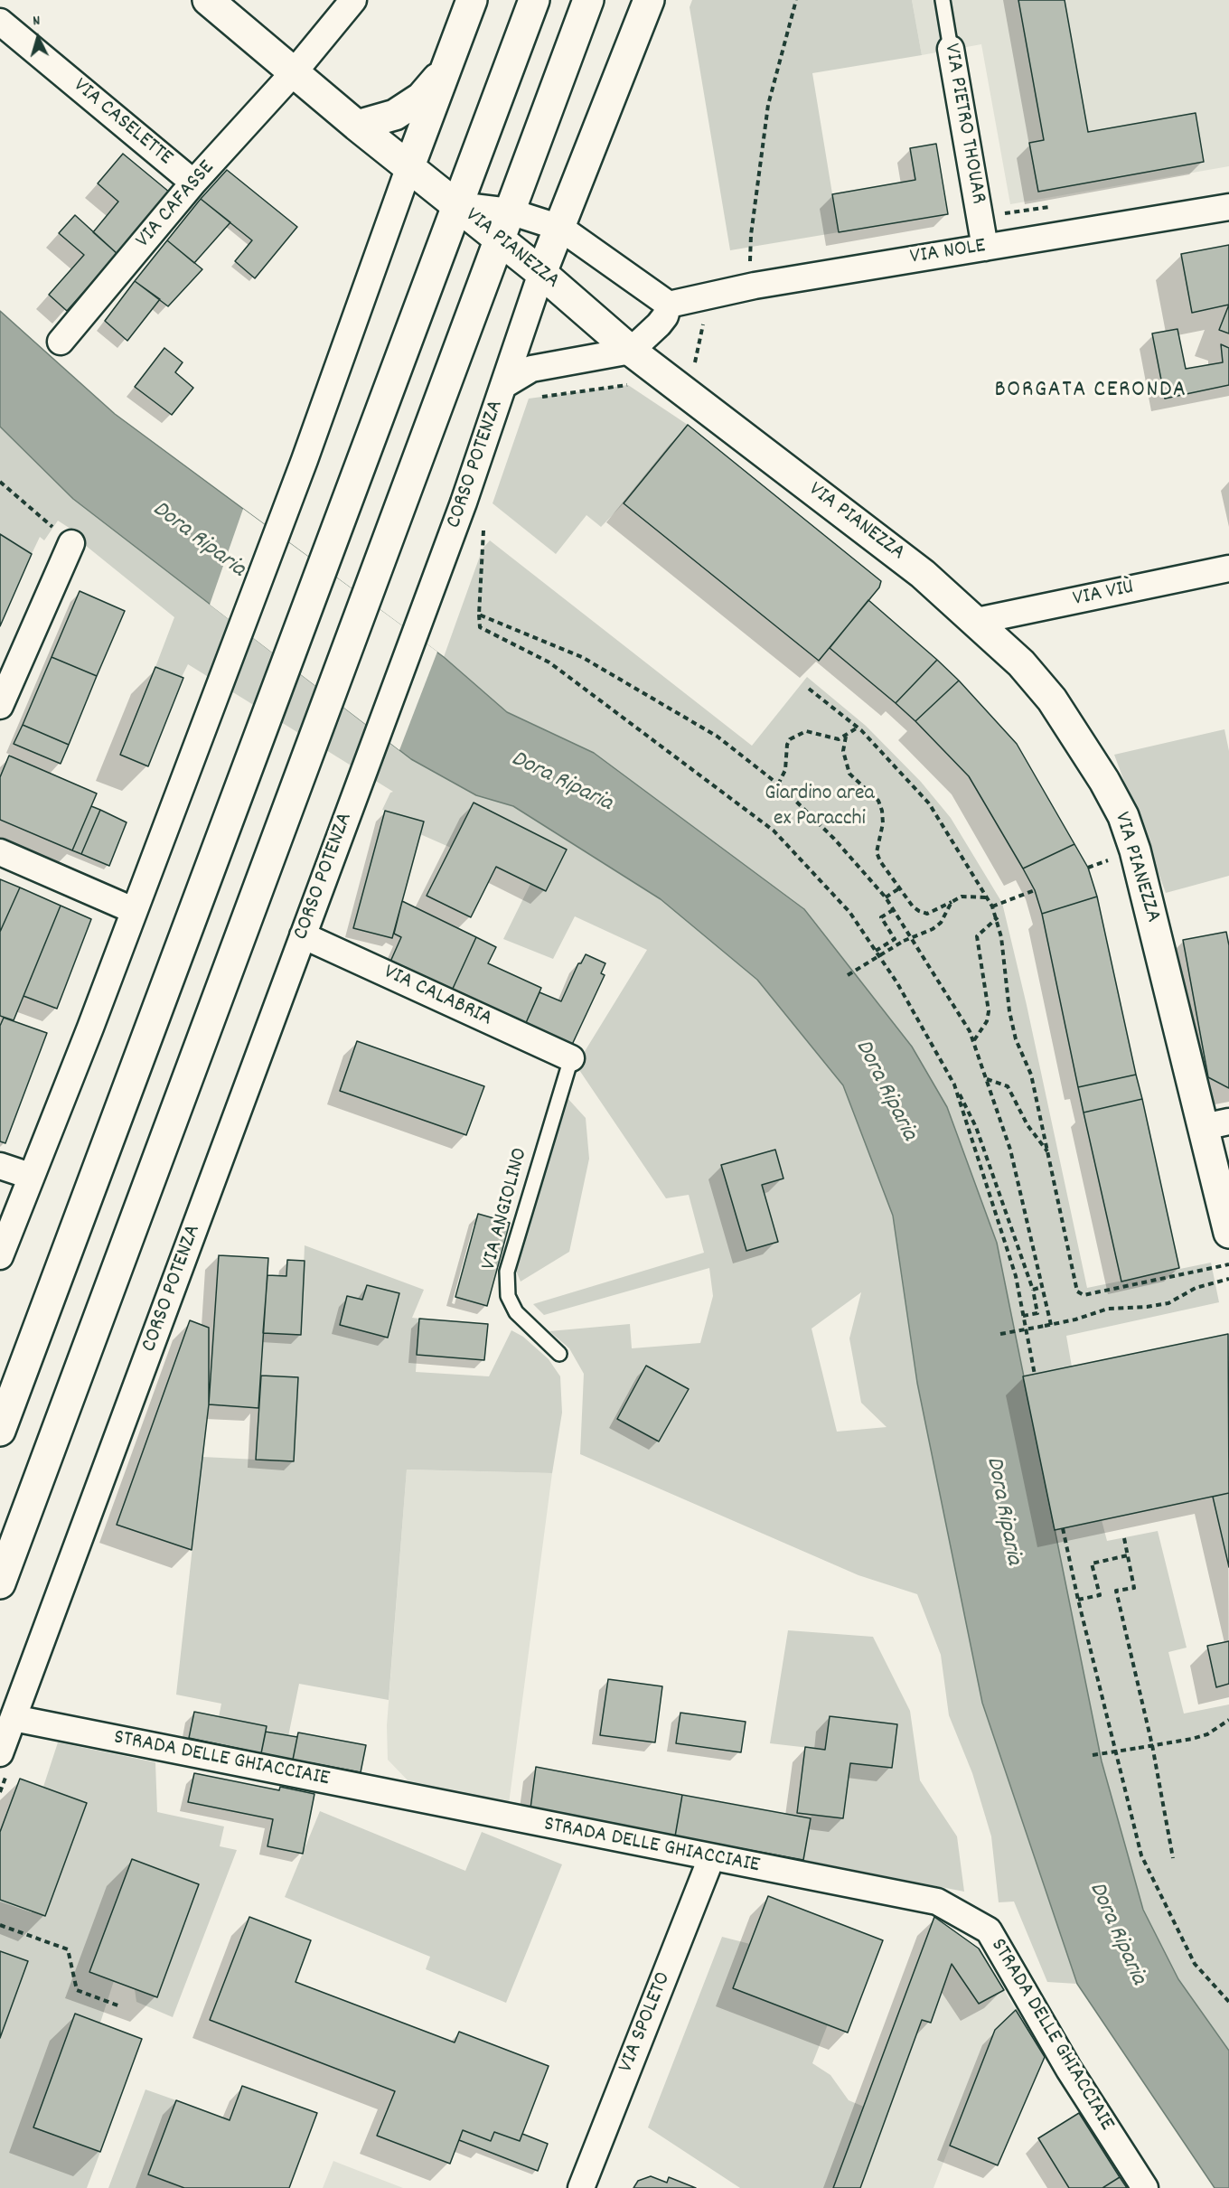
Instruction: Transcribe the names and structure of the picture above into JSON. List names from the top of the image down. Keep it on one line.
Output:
{"streets":{"main road":["VIA PIANEZZA","CORSO POTENZA"],"street":["VIA CASELETTE","VIA PIETRO THOUAR","VIA CAFASSE","VIA NOLE","VIA VIÙ","VIA CALABRIA","STRADA DELLE GHIACCIAIE","VIA SPOLETO"],"lane":["VIA ANGIOLINO"]},"crossings":[["VIA CASELETTE","VIA CAFASSE"],["VIA PIETRO THOUAR","VIA NOLE"],["VIA CAFASSE","VIA PIANEZZA"],["VIA PIANEZZA","CORSO POTENZA"],["VIA PIANEZZA","VIA VIÙ"],["CORSO POTENZA","VIA CALABRIA"],["CORSO POTENZA","STRADA DELLE GHIACCIAIE"],["VIA CALABRIA","VIA ANGIOLINO"],["STRADA DELLE GHIACCIAIE","VIA SPOLETO"]],"districts":["BORGATA CERONDA"],"water":["Dora Riparia"],"parks":["Giardino area ex Paracchi"],"north":"top"}
